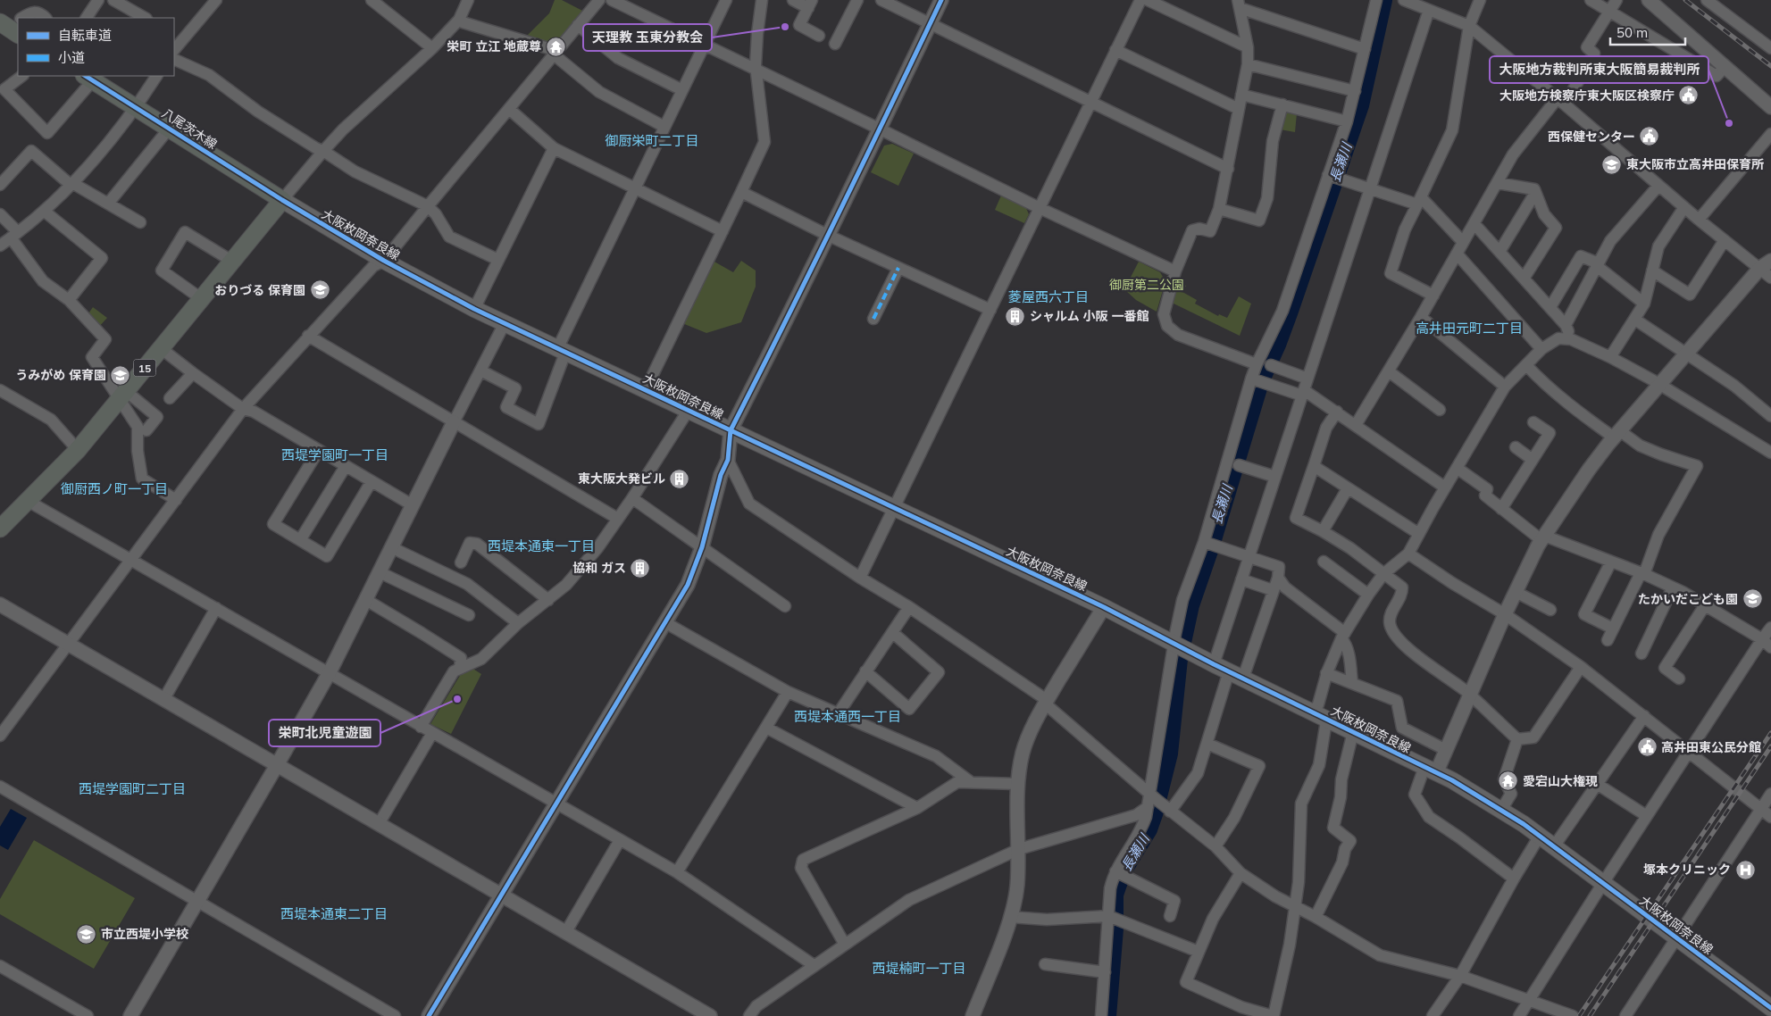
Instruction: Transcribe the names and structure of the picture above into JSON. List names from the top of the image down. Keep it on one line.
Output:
{"streets":{"main road":["八尾茨木線","大阪枚岡奈良線","15"]},"crossings":[["八尾茨木線","大阪枚岡奈良線"],["八尾茨木線","15"],["大阪枚岡奈良線","15"]],"districts":["御厨栄町二丁目","菱屋西六丁目","高井田元町二丁目","西堤学園町一丁目","御厨西ノ町一丁目","西堤本通東一丁目","西堤本通西一丁目","西堤学園町二丁目","西堤本通東二丁目","西堤楠町一丁目"],"water":["長瀬川"],"parks":["御厨第二公園"],"places":{"other":["天理教 玉東分教会","大阪地方裁判所東大阪簡易裁判所","栄町北児童遊園"],"temple":["栄町 立江 地蔵尊","愛宕山大権現"],"public building":["大阪地方検察庁東大阪区検察庁","西保健センター","高井田東公民分館"],"school or university":["東大阪市立高井田保育所","おりづる 保育園","うみがめ 保育園","たかいだこども園","市立西堤小学校"],"building":["シャルム 小阪 一番館","東大阪大発ビル","協和 ガス"],"hospital":["塚本クリニック"]},"legend":["自転車道","小道"],"scale_bar":"50 m"}
